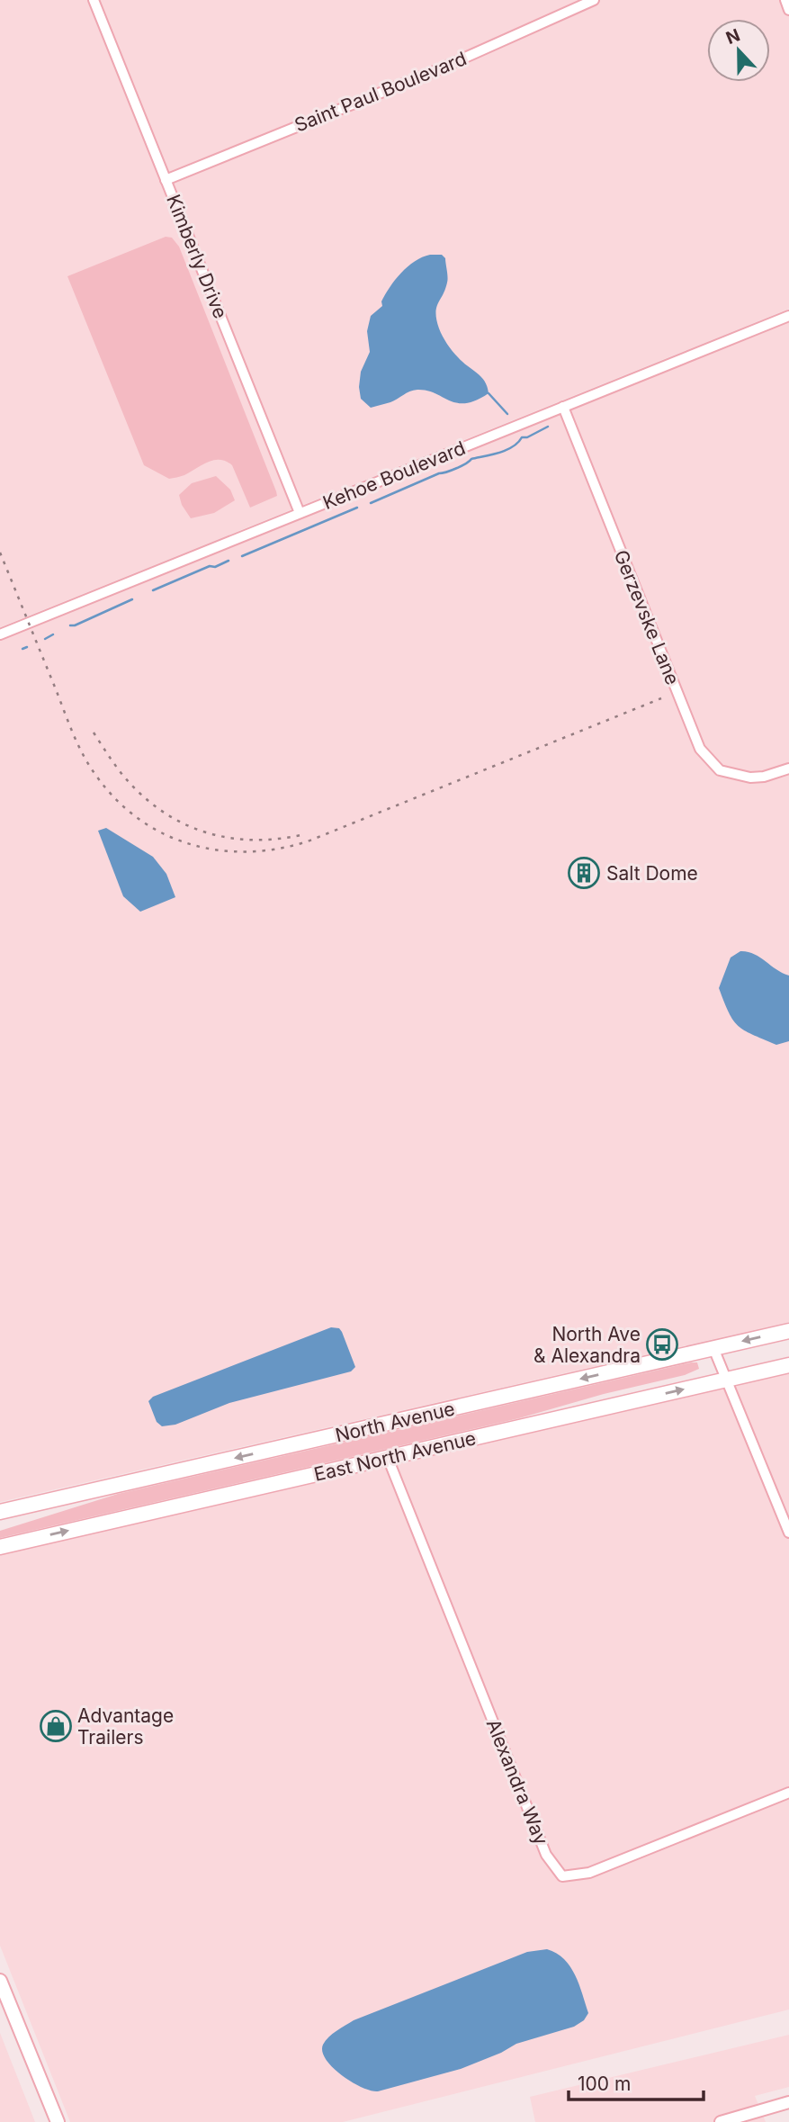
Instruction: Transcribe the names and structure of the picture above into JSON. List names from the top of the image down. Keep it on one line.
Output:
{"streets":{"main road":["North Avenue","East North Avenue"],"street":["Saint Paul Boulevard","Kimberly Drive","Kehoe Boulevard","Gerzevske Lane","Alexandra Way"]},"crossings":[["Saint Paul Boulevard","Kimberly Drive"],["Kimberly Drive","Kehoe Boulevard"],["Kehoe Boulevard","Gerzevske Lane"],["East North Avenue","Alexandra Way"]],"one_way":["North Avenue","East North Avenue"],"places":{"building":["Salt Dome"],"bus stop":["North Ave & Alexandra"],"shop":["Advantage Trailers"]},"scale_bar":"100 m","north":"top"}
